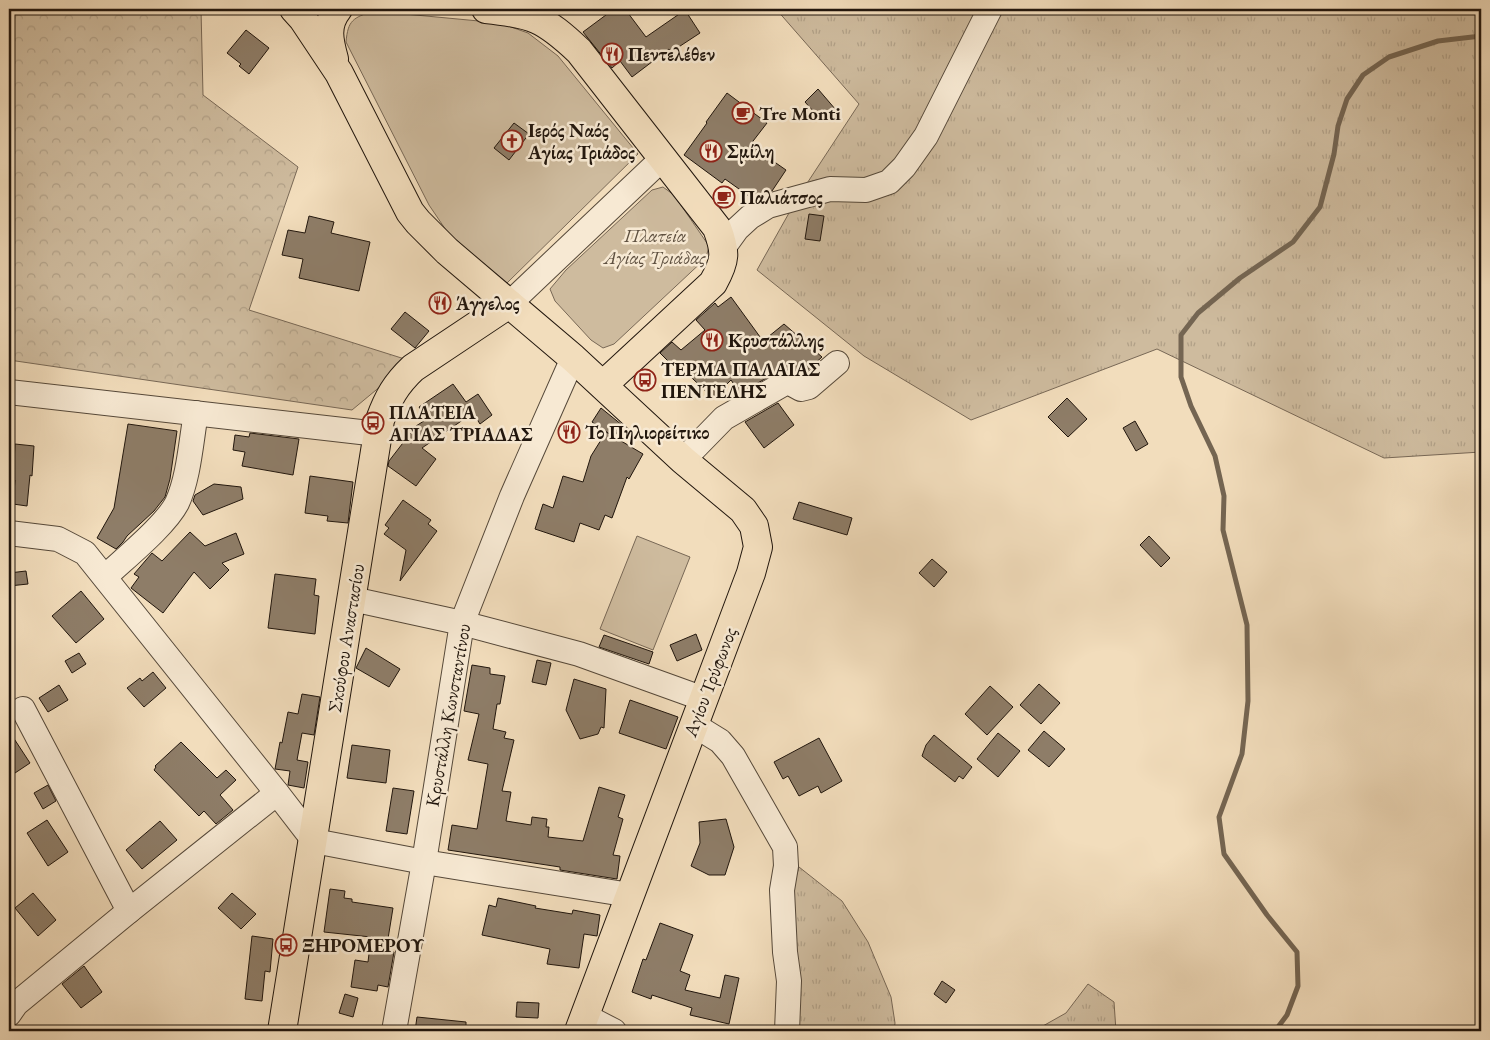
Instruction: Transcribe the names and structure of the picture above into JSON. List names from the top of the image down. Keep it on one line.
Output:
{"streets":{"main road":["Σκούφου Αναστασίου","Αγίου Τρύφωνος"],"street":["Κρυστάλλη Κωνσταντίνου"]},"parks":["Πλατεία Αγίας Τριάδας"],"places":{"restaurant":["Πεντελέθεν","Σμίλη","Άγγελος","Κρυστάλλης","Το Πηλιορείτικο"],"cafe":["Tre Monti","Παλιάτσος"],"church":["Ιερός Ναός Αγίας Τριάδος"],"bus stop":["ΤΕΡΜΑ ΠΑΛΑΙΑΣ ΠΕΝΤΕΛΗΣ","ΠΛΑΤΕΙΑ ΑΓΙΑΣ ΤΡΙΑΔΑΣ","ΞΗΡΟΜΕΡΟΥ"]}}
